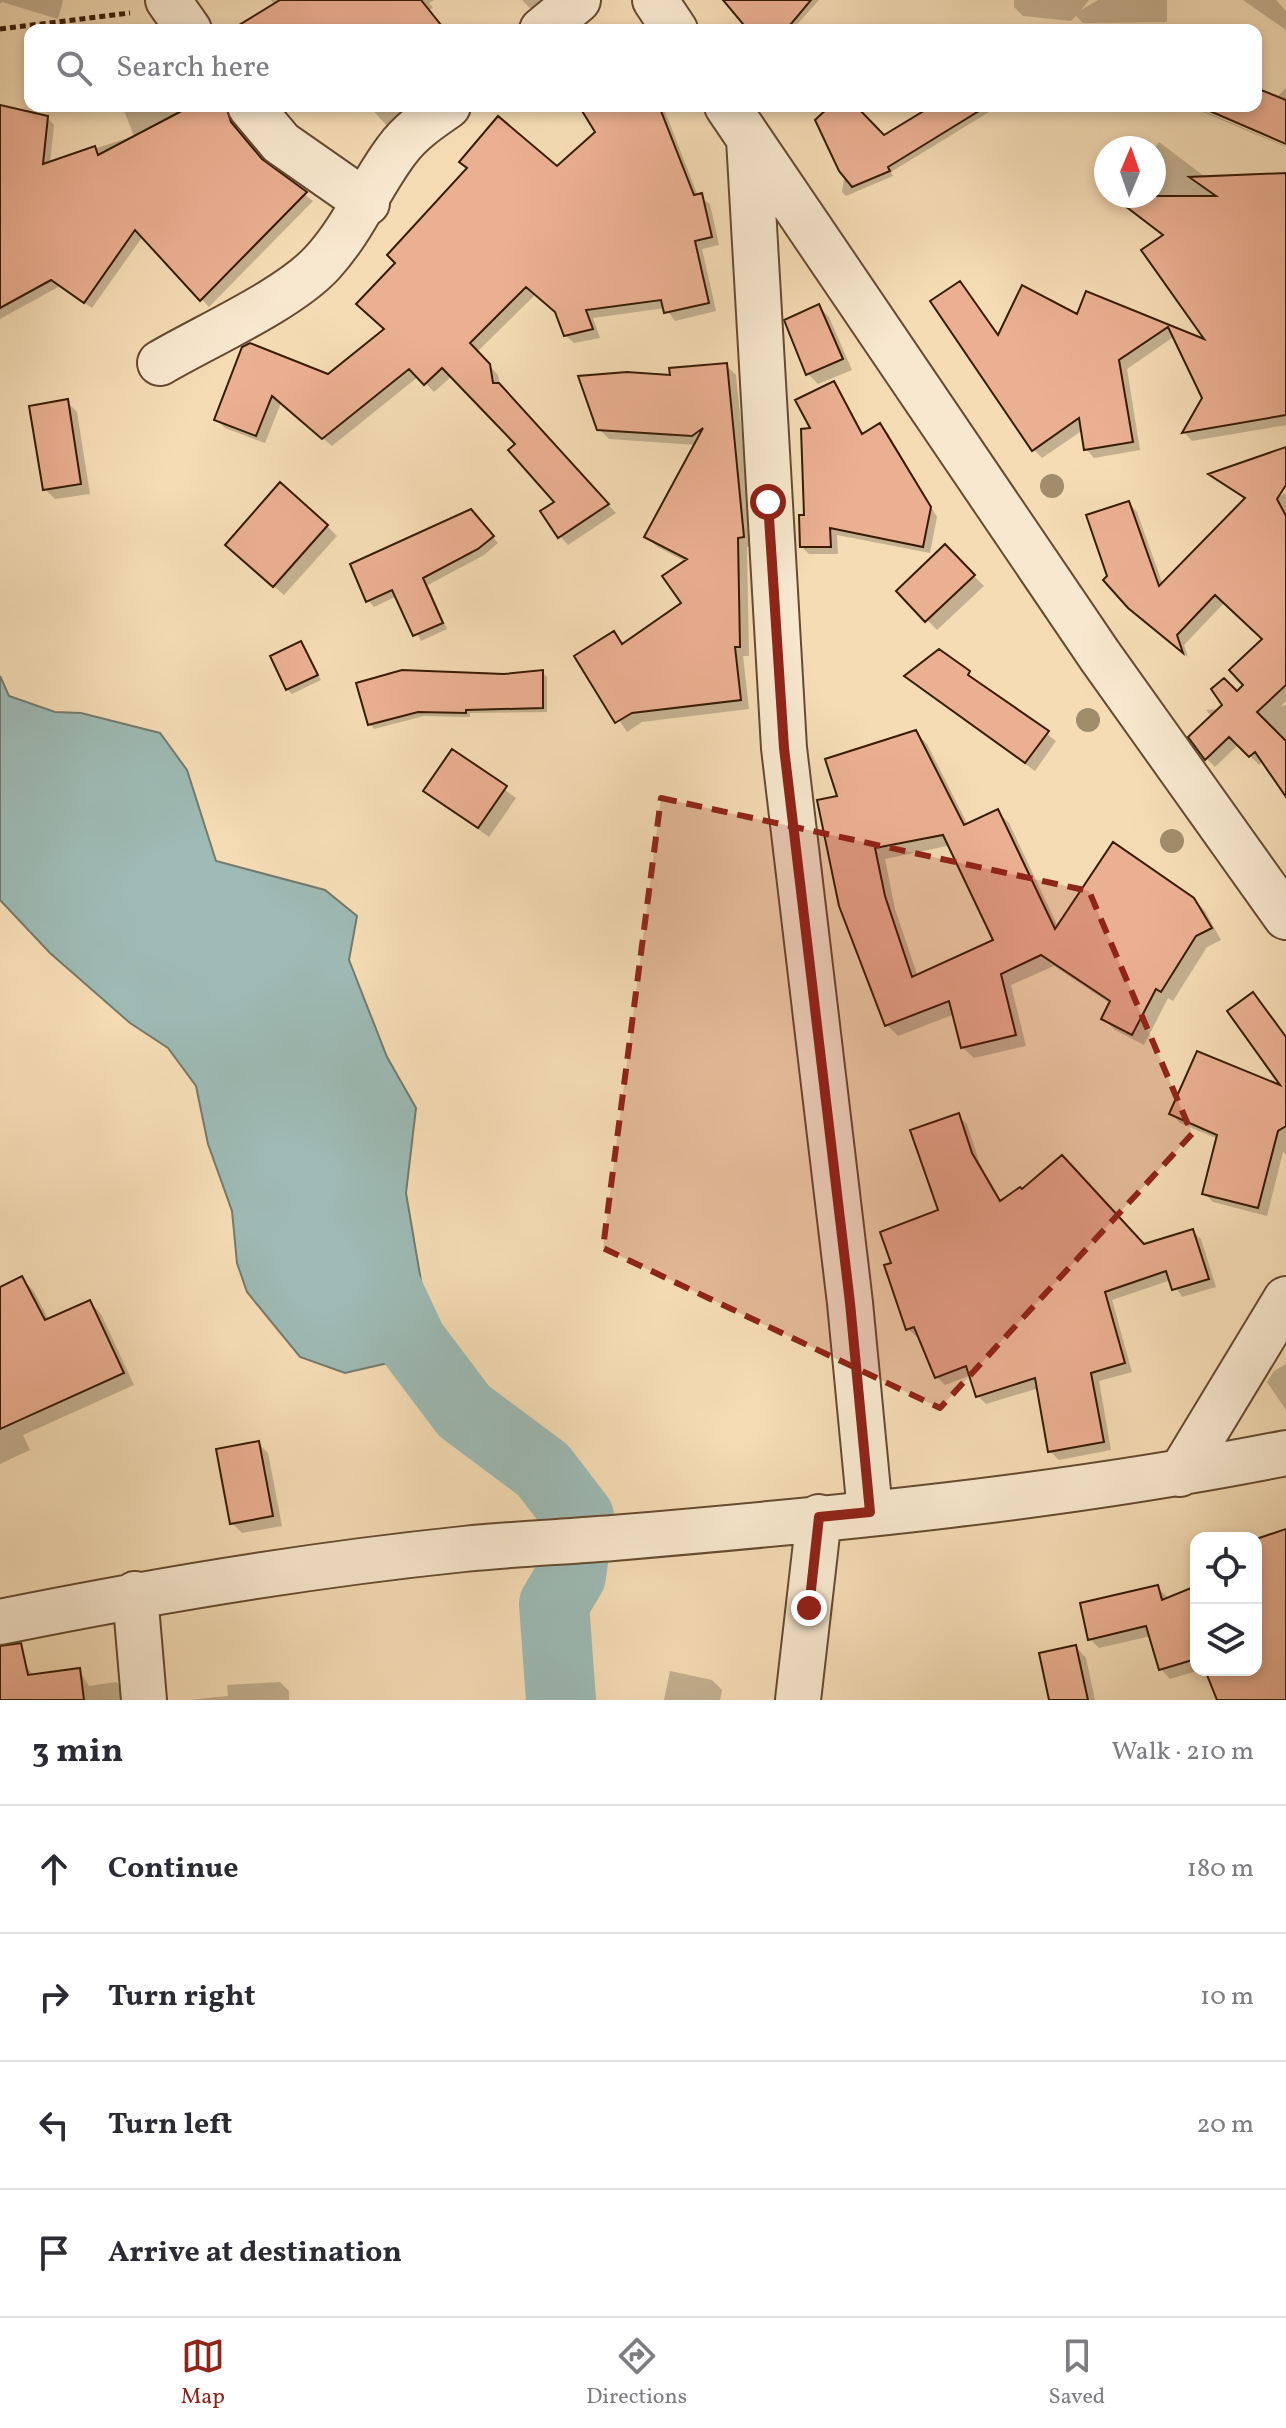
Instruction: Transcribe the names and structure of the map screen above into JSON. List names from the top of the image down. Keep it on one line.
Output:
{"north":"top","page":{"search":"Search here","heading":["3 min","Walk · 210 m"],"list":[["Continue","180 m"],["Turn right","10 m"],["Turn left","20 m"],"Arrive at destination"],"nav":["Map","Directions","Saved"]}}
